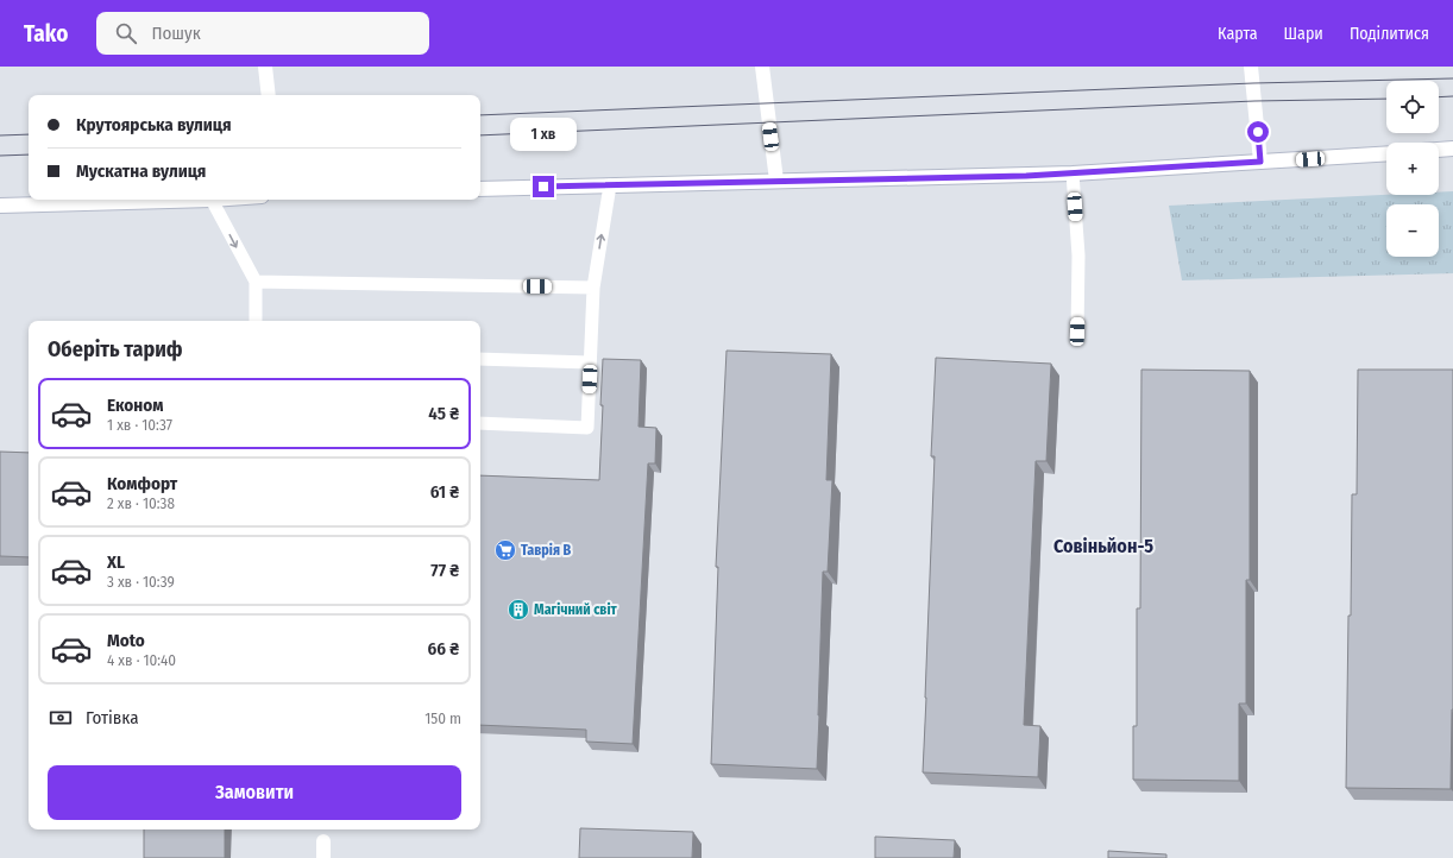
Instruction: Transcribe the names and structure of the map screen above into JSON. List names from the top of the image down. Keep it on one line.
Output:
{"districts":["Совіньйон-5"],"places":{"supermarket":["Таврія В"],"building":["Магічний світ"]},"page":{"header":"Tako","search":"Пошук","nav":["Карта","Шари","Поділитися"],"map_buttons":["+","−"],"banner":["Крутоярська вулиця","Мускатна вулиця"],"bubble":"1 хв","heading":"Оберіть тариф","list":[{"name":"Економ","note":"1 хв · 10:37","value":"45 ₴"},{"name":"Комфорт","note":"2 хв · 10:38","value":"61 ₴"},{"name":"XL","note":"3 хв · 10:39","value":"77 ₴"},{"name":"Moto","note":"4 хв · 10:40","value":"66 ₴"}],"pay":["Готівка","150 m"],"buttons":"Замовити"}}
